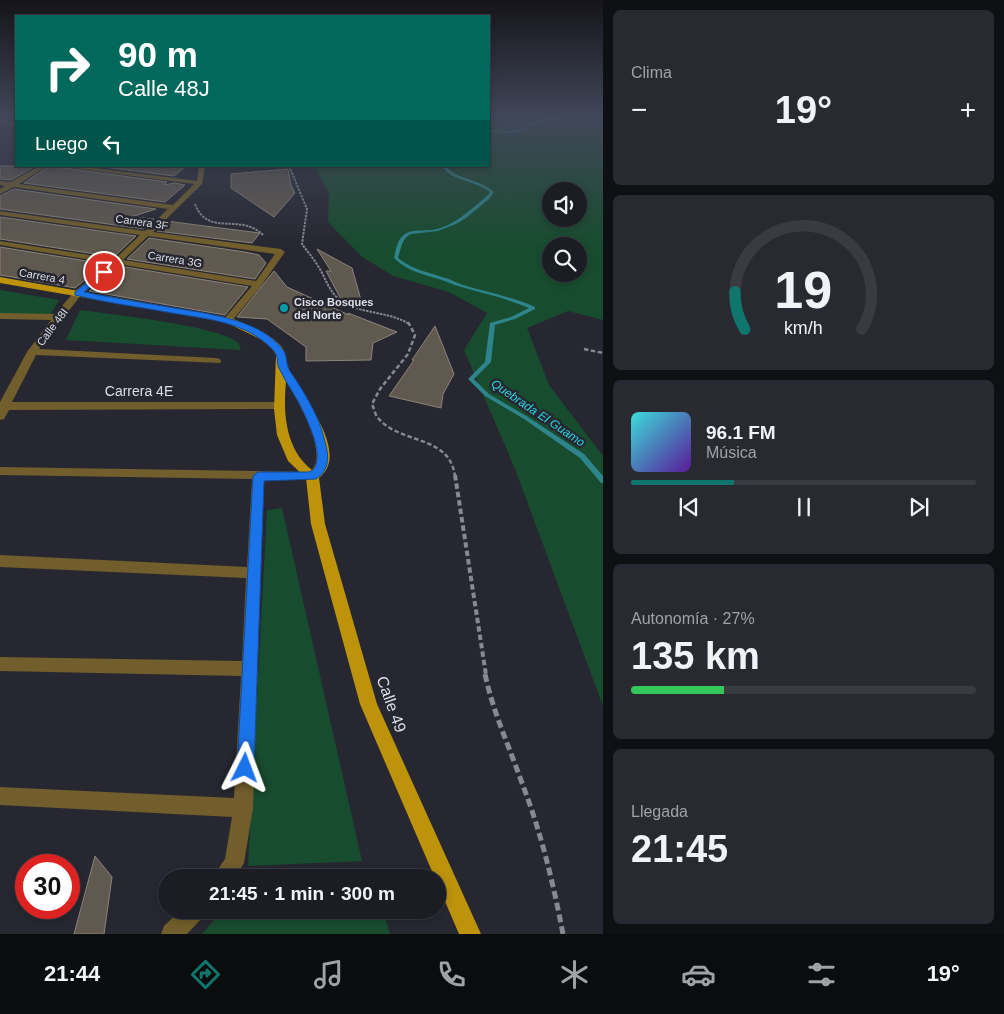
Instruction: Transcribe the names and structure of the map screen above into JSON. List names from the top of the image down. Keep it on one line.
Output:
{"streets":{"main road":["Carrera 4","Calle 49"],"street":["Carrera 3F","Carrera 3G","Calle 48I","Carrera 4E"]},"crossings":[["Carrera 3F","Carrera 3G"],["Carrera 3F","Calle 48I"],["Carrera 3G","Calle 48I"],["Carrera 4","Calle 48I"],["Carrera 4","Calle 49"],["Calle 48I","Carrera 4E"]],"water":["Quebrada El Guamo"],"places":["Cisco Bosques del Norte"],"page":{"tile":["Clima",["Autonomía · 27%","135 km"],["Llegada","21:45"]],"turn":["90 m","Calle 48J"],"heat":["−","19°","+"],"then":"Luego","song":["96.1 FM","Música"],"limit":"30","trip":"21:45 · 1 min · 300 m","tabs":["21:44","19°"],"gauge":["19","km/h"]}}
